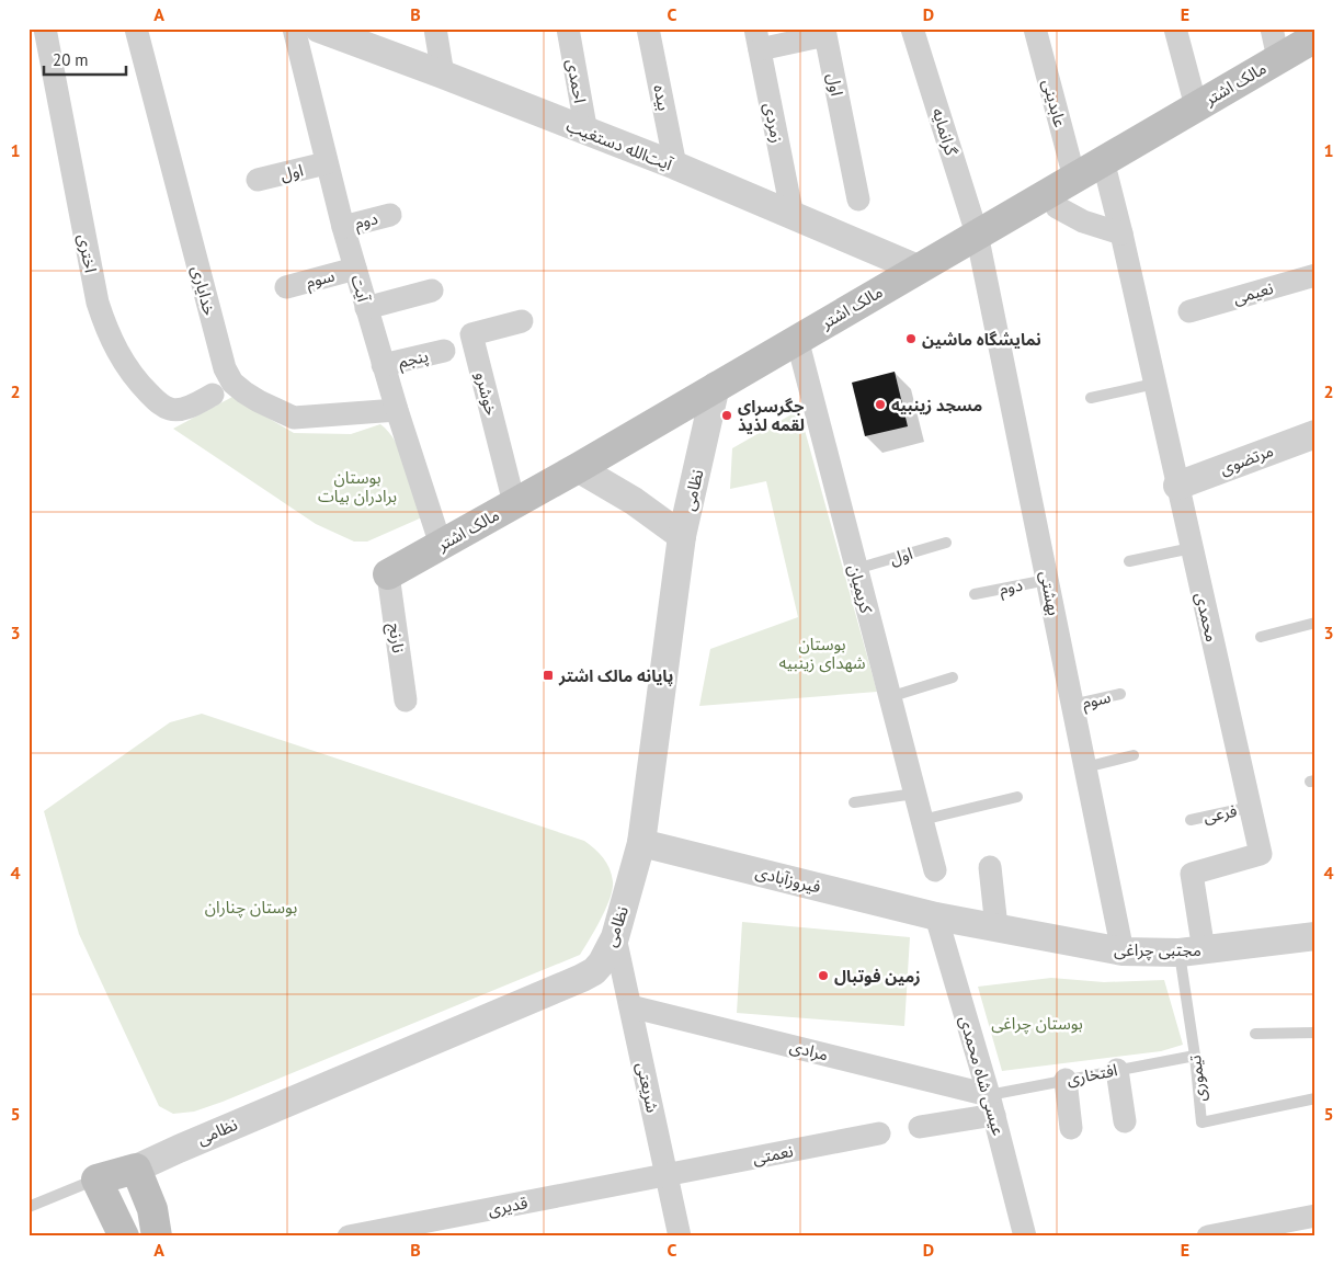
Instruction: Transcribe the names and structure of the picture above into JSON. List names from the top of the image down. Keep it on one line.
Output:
{"streets":{"main road":["مالک اشتر"],"street":["احمدی","اول","بیده","عابدینی","زمردی","گرانمایه","آیت‌الله دستغیب","دوم","اختری","سوم","آیت","خدایاری","نعیمی","پنجم","خوشرو","مرتضوی","نظامی","کریمیان","بهشتی","محمدی","نارنج","فیروزآبادی","مجتبی چراغی","مرادی","عیسی شاه محمدی","شریعتی","نعمتی","قدیری"],"lane":["فرعی","افتخاری","تیموری"]},"crossings":[["احمدی","آیت‌الله دستغیب"],["مالک اشتر","عابدینی"],["مالک اشتر","گرانمایه"],["مالک اشتر","آیت‌الله دستغیب"],["مالک اشتر","آیت"],["مالک اشتر","خوشرو"],["مالک اشتر","نظامی"],["مالک اشتر","کریمیان"],["مالک اشتر","بهشتی"],["مالک اشتر","محمدی"],["مالک اشتر","نارنج"],["اول","زمردی"],["اول","آیت"],["اول","کریمیان"],["بیده","آیت‌الله دستغیب"],["زمردی","آیت‌الله دستغیب"],["گرانمایه","بهشتی"],["دوم","آیت"],["دوم","بهشتی"],["سوم","آیت"],["سوم","بهشتی"],["آیت","خدایاری"],["آیت","پنجم"],["مرتضوی","محمدی"],["نظامی","فیروزآبادی"],["نظامی","شریعتی"],["بهشتی","مجتبی چراغی"],["محمدی","فرعی"],["محمدی","مجتبی چراغی"],["محمدی","تیموری"],["فیروزآبادی","مجتبی چراغی"],["فیروزآبادی","عیسی شاه محمدی"],["مجتبی چراغی","عیسی شاه محمدی"],["مجتبی چراغی","تیموری"],["مرادی","افتخاری"],["مرادی","عیسی شاه محمدی"],["مرادی","شریعتی"],["افتخاری","عیسی شاه محمدی"],["افتخاری","تیموری"],["شریعتی","نعمتی"],["شریعتی","قدیری"],["نعمتی","قدیری"]],"parks":["بوستان برادران بیات","بوستان شهدای زینبیه","بوستان چناران","بوستان چراغی"],"places":{"other":["نمایشگاه ماشین","مسجد زینبیه","جگرسرای لقمه لذیذ","زمین فوتبال"],"transit":["پایانه مالک اشتر"]},"scale_bar":"20 m","grid":{"columns":["A","B","C","D","E"],"rows":["1","2","3","4","5"]}}
